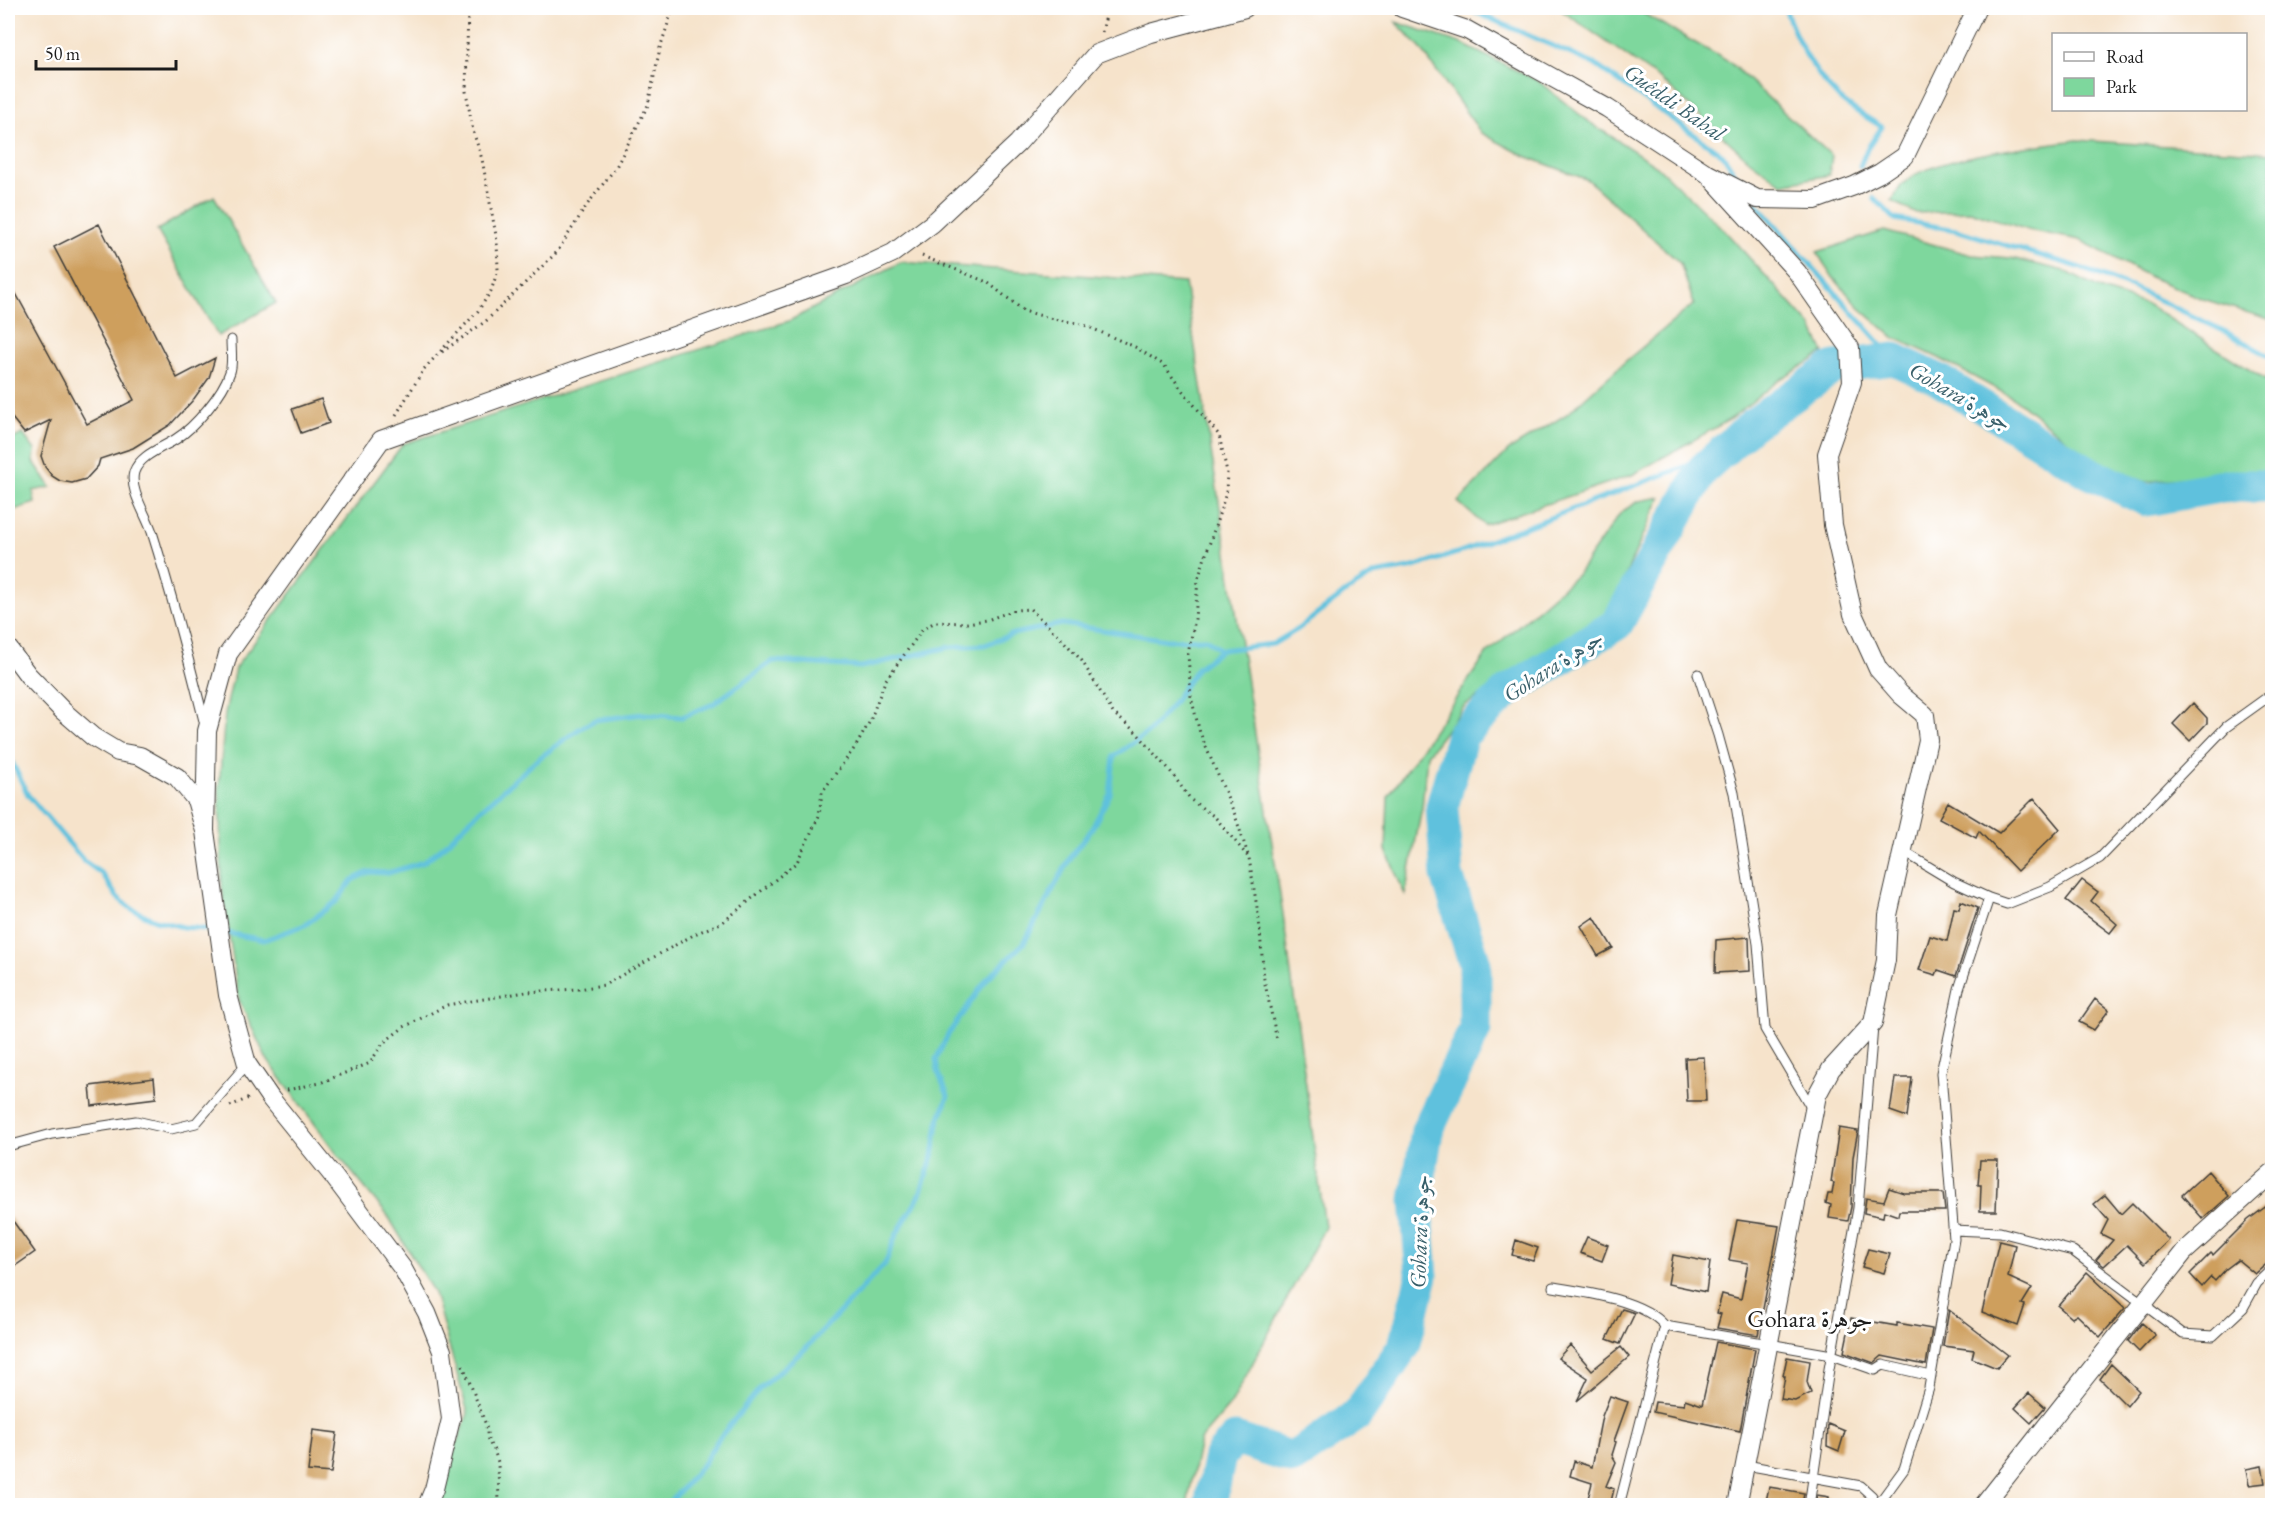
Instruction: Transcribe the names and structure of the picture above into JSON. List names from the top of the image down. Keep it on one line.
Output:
{"districts":["Gohara جوهرة"],"water":["Guêddi Bahal","Gohara جوهرة"],"legend":["Road","Park"],"scale_bar":"50 m"}
